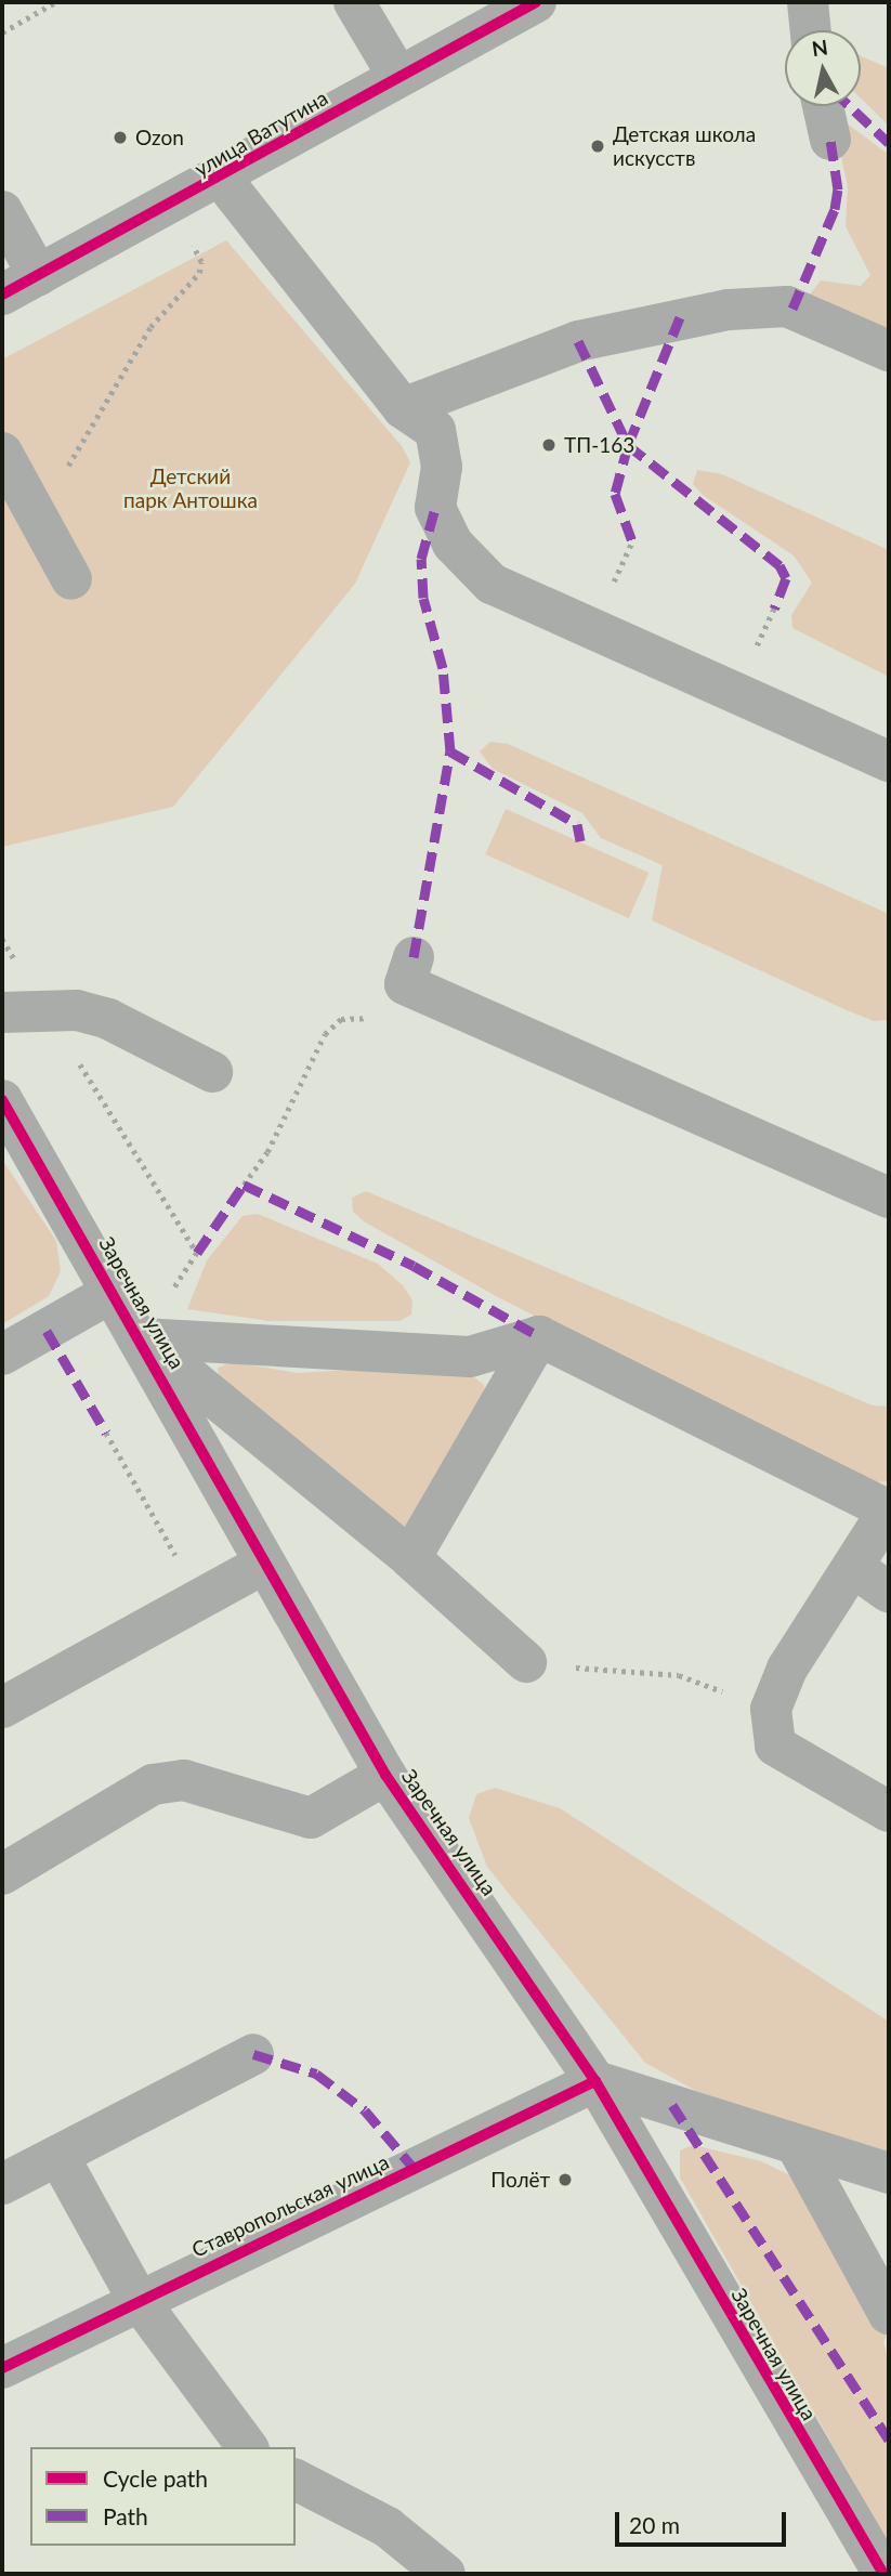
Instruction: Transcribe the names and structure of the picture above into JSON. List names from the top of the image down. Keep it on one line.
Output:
{"streets":{"street":["улица Ватутина","Заречная улица","Ставропольская улица"]},"crossings":[["Заречная улица","Ставропольская улица"]],"parks":["Детский парк Антошка"],"places":["Ozon","Детская школа искусств","ТП-163","Полёт"],"legend":["Cycle path","Path"],"scale_bar":"20 m","north":"top"}
